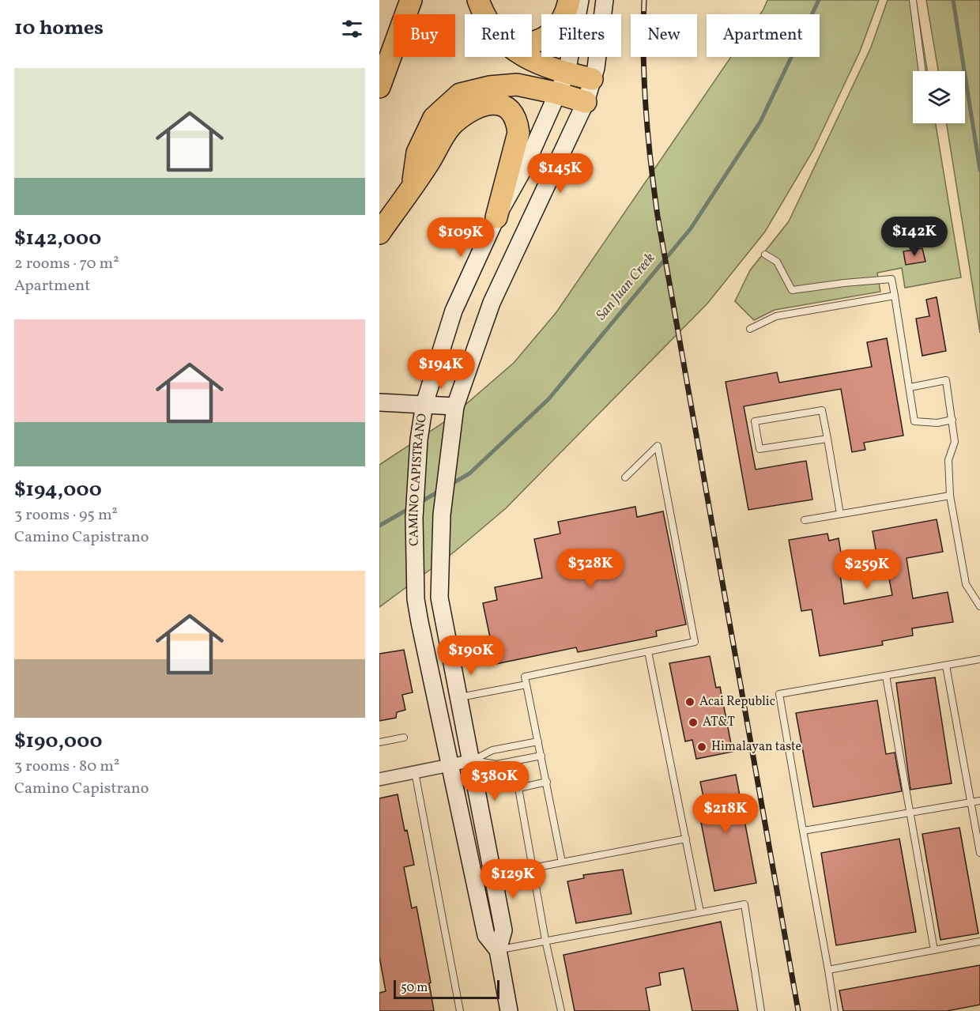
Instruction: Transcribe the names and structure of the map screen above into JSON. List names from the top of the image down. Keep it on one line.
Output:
{"streets":{"main road":["CAMINO CAPISTRANO"]},"water":["San Juan Creek"],"places":["Acai Republic","AT&T","Himalayan taste"],"scale_bar":"50 m","page":{"heading":"10 homes","chip":["Buy","Rent","Filters","New","Apartment"],"list":[{"name":"$142,000","note":"2 rooms · 70 m² · Apartment"},{"name":"$194,000","note":"3 rooms · 95 m² · Camino Capistrano"},{"name":"$190,000","note":"3 rooms · 80 m² · Camino Capistrano"}],"price":["$145K","$142K","$109K","$194K","$328K","$259K","$190K","$380K","$218K","$129K"],"scale":"50 m"}}
